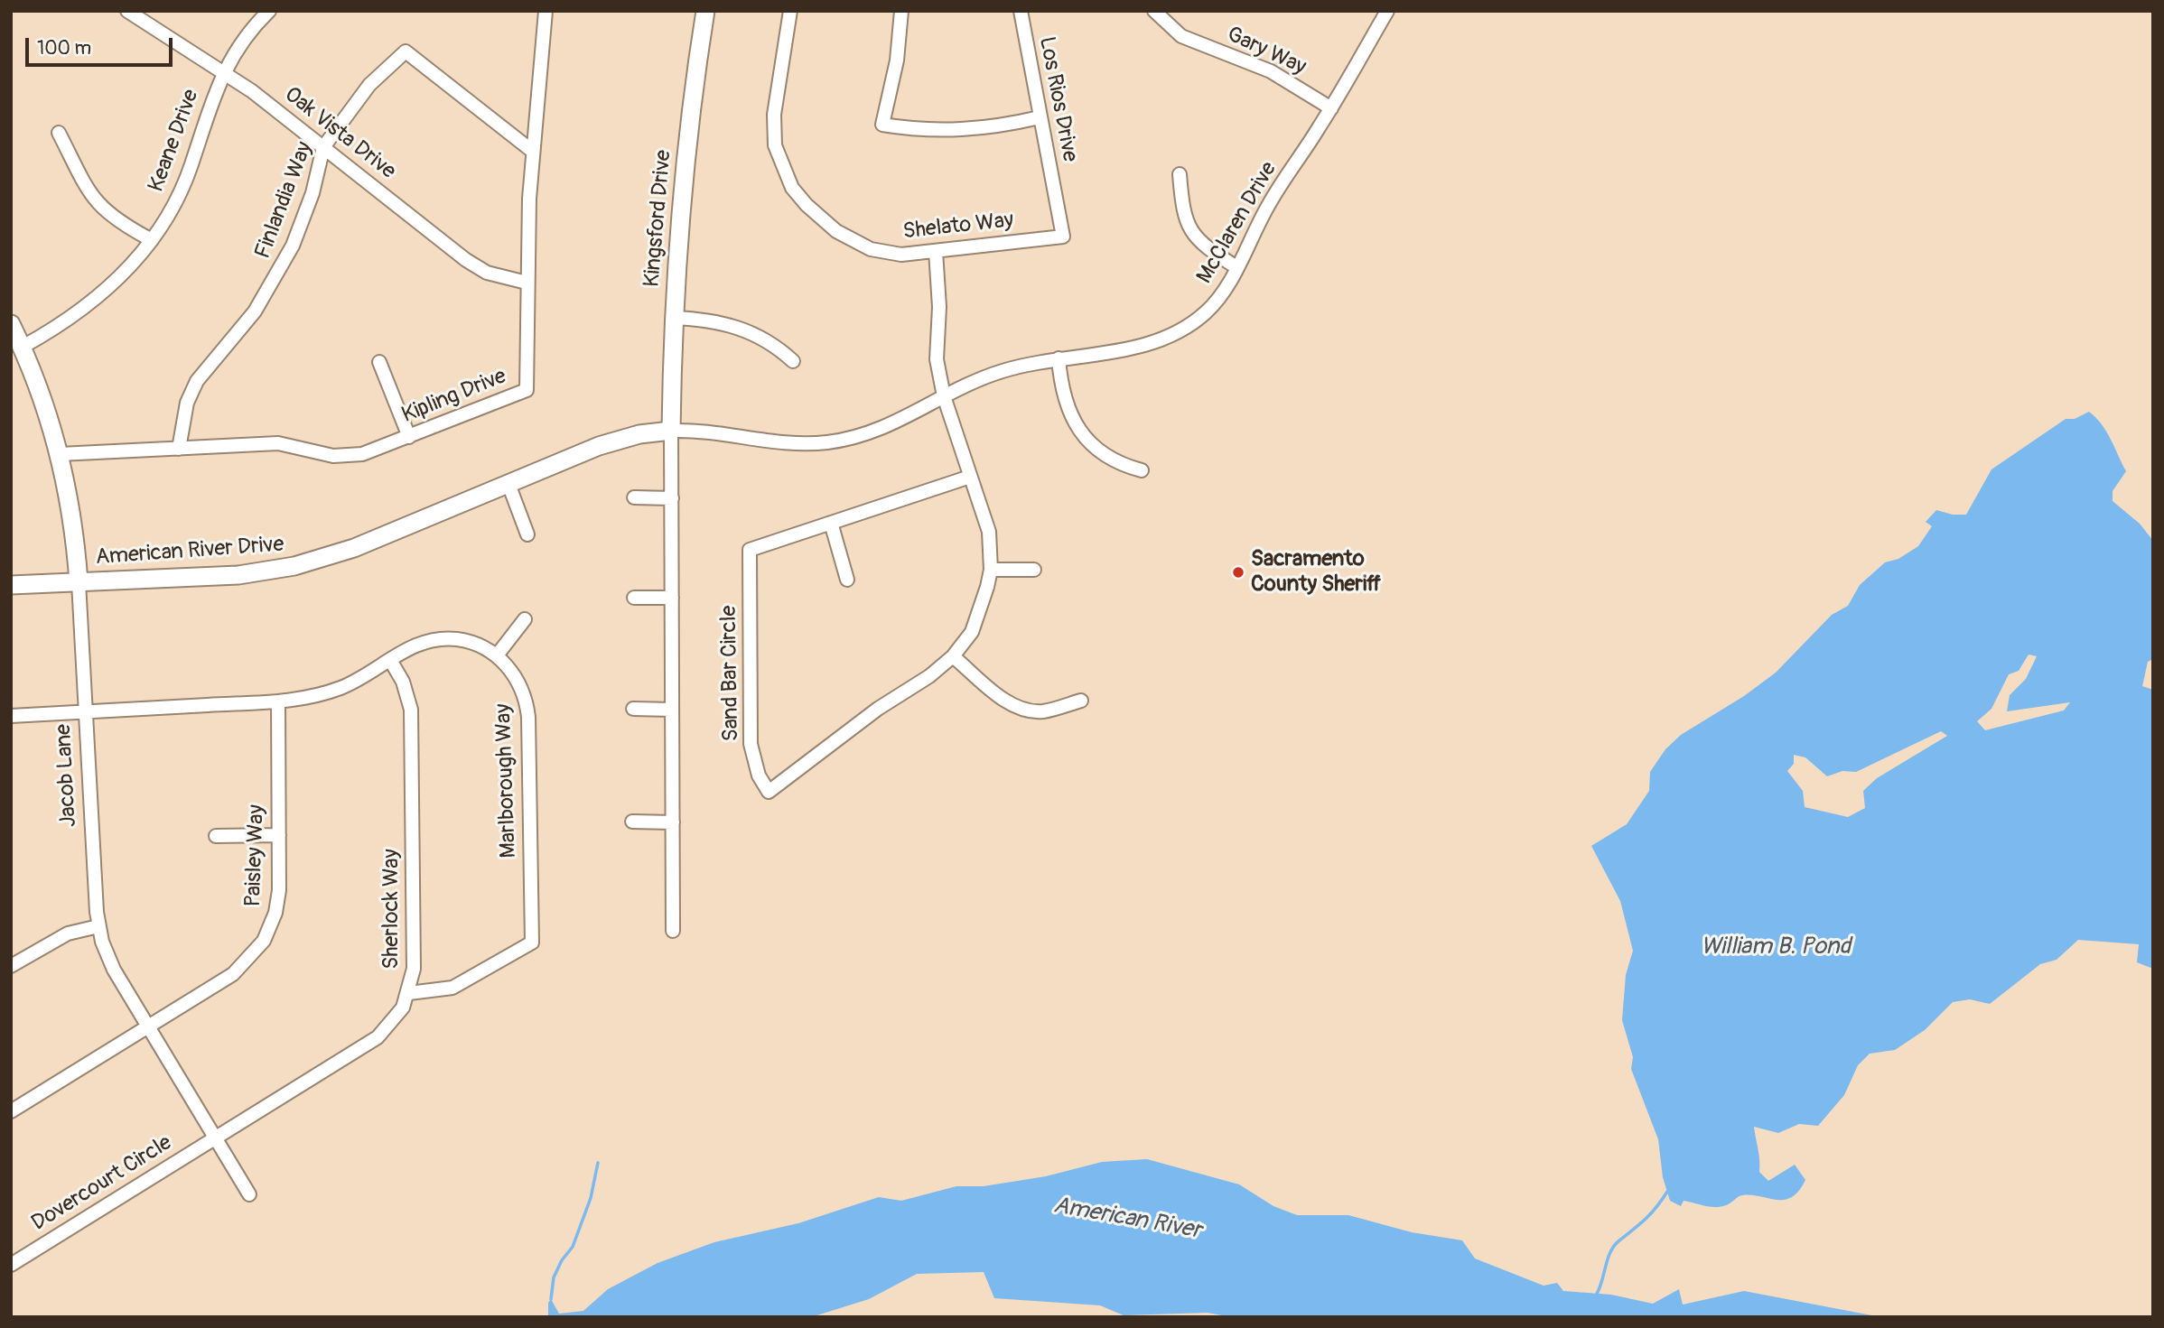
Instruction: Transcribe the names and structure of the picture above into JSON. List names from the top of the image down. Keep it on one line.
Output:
{"streets":{"street":["Gary Way","Los Rios Drive","Oak Vista Drive","Keane Drive","Finlandia Way","Kingsford Drive","McClaren Drive","Shelato Way","Kipling Drive","American River Drive","Sand Bar Circle","Jacob Lane","Marlborough Way","Paisley Way","Sherlock Way","Dovercourt Circle"]},"crossings":[["Gary Way","McClaren Drive"],["Los Rios Drive","Shelato Way"],["Oak Vista Drive","Keane Drive"],["Oak Vista Drive","Finlandia Way"],["Oak Vista Drive","Kipling Drive"],["Keane Drive","Jacob Lane"],["Finlandia Way","Kipling Drive"],["Kingsford Drive","American River Drive"],["McClaren Drive","American River Drive"],["Kipling Drive","Jacob Lane"],["American River Drive","Jacob Lane"],["Jacob Lane","Marlborough Way"],["Jacob Lane","Paisley Way"],["Jacob Lane","Sherlock Way"],["Jacob Lane","Dovercourt Circle"],["Marlborough Way","Paisley Way"],["Marlborough Way","Sherlock Way"],["Sherlock Way","Dovercourt Circle"]],"water":["William B. Pond","American River"],"places":["Sacramento County Sheriff"],"scale_bar":"100 m"}
